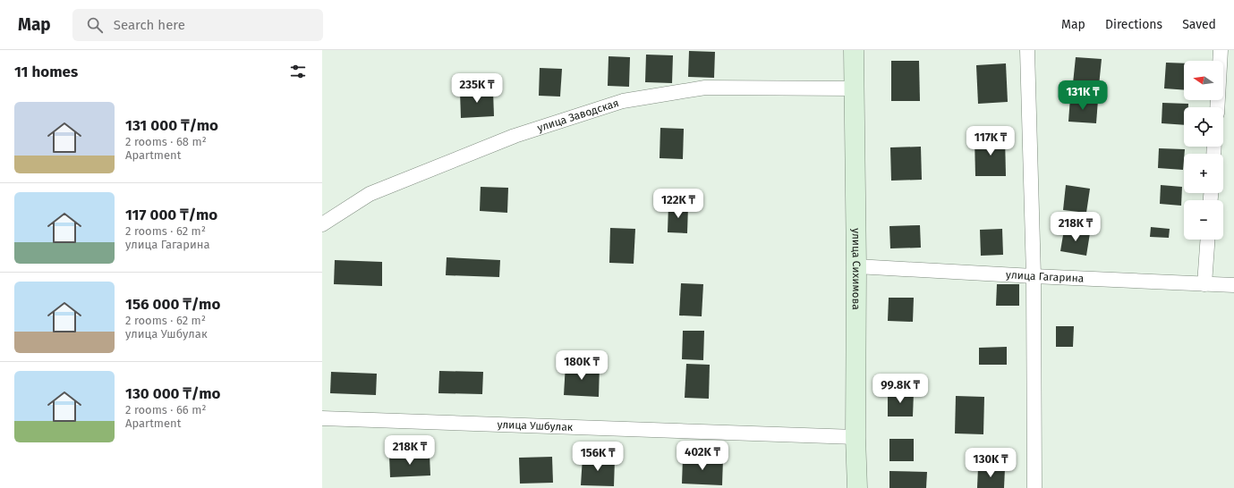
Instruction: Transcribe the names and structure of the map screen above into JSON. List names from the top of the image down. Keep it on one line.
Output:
{"streets":{"street":["улица Заводская","улица Сихимова","улица Гагарина","улица Ушбулак"]},"crossings":[["улица Заводская","улица Сихимова"],["улица Сихимова","улица Гагарина"],["улица Сихимова","улица Ушбулак"]],"north":"left","page":{"header":"Map","search":"Search here","nav":["Map","Directions","Saved"],"heading":"11 homes","map_buttons":["+","−"],"price":["235K ₸","131K ₸","117K ₸","122K ₸","218K ₸","180K ₸","99.8K ₸","218K ₸","402K ₸","156K ₸","130K ₸"],"list":[{"name":"131 000 ₸/mo","note":"2 rooms · 68 m² · Apartment"},{"name":"117 000 ₸/mo","note":"2 rooms · 62 m² · улица Гагарина"},{"name":"156 000 ₸/mo","note":"2 rooms · 62 m² · улица Ушбулак"},{"name":"130 000 ₸/mo","note":"2 rooms · 66 m² · Apartment"}]}}
